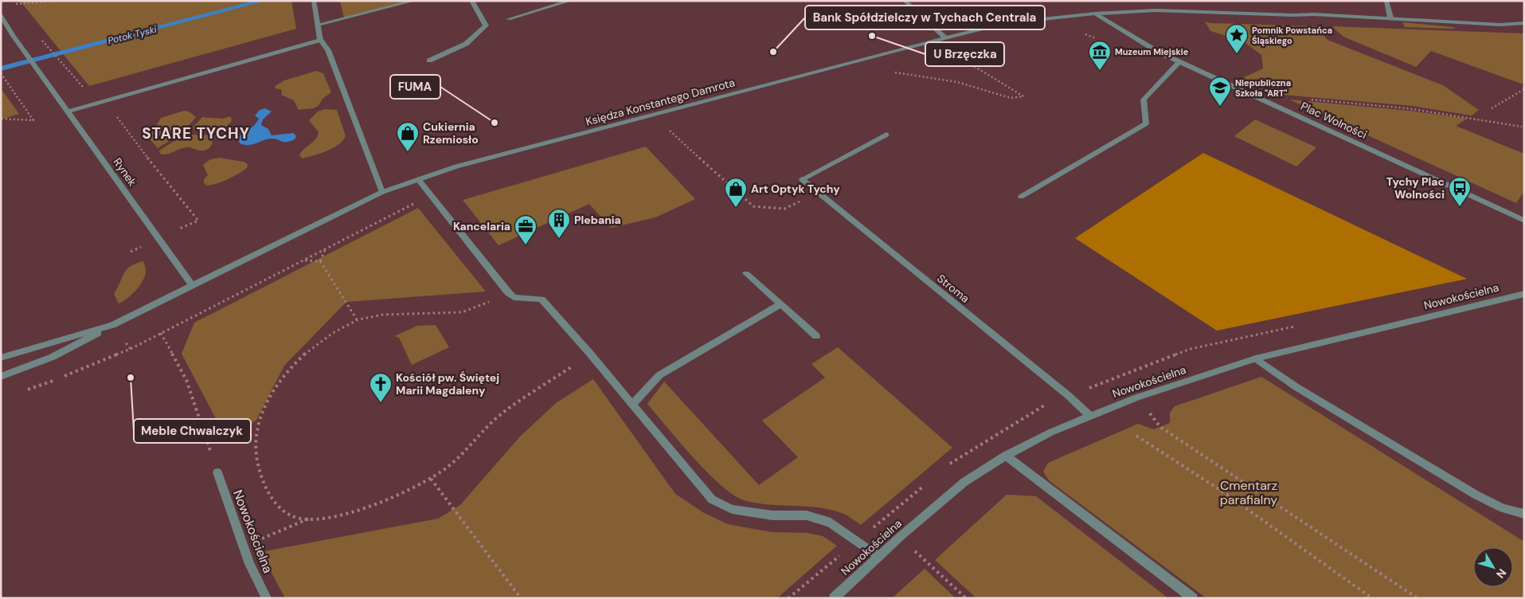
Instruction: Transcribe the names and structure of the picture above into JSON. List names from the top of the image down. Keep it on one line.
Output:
{"streets":{"street":["Księdza Konstantego Damrota","Plac Wolności","Rynek","Stroma","Nowokościelna"]},"crossings":[["Księdza Konstantego Damrota","Plac Wolności"],["Stroma","Nowokościelna"]],"districts":["STARE TYCHY"],"water":["Potok Tyski"],"parks":["Cmentarz parafialny"],"places":{"other":["U Brzęczka","Bank Spółdzielczy w Tychach Centrala","FUMA","Meble Chwalczyk"],"place":["Pomnik Powstańca Śląskiego"],"museum":["Muzeum Miejskie"],"school or university":["Niepubliczna Szkoła \"ART\""],"shop":["Cukiernia Rzemiosło","Art Optyk Tychy"],"bus stop":["Tychy Plac Wolności"],"building":["Plebania"],"office":["Kancelaria"],"church":["Kościół pw. Świętej Marii Magdaleny"]},"north":"bottom right"}
